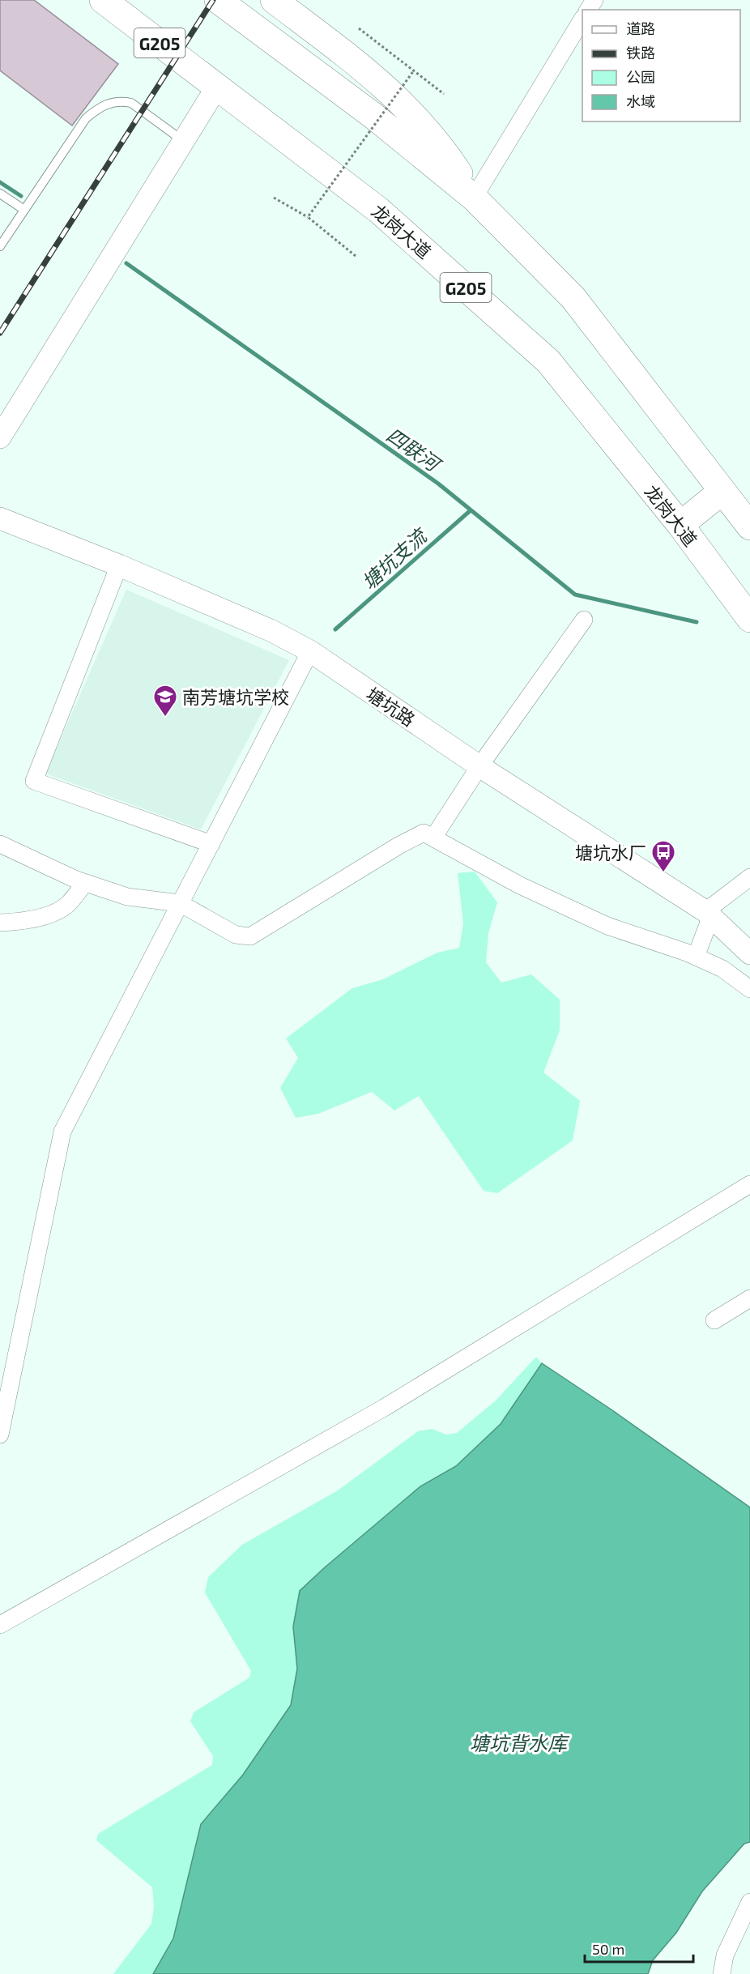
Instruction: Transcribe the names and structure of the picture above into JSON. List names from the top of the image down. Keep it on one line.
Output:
{"streets":{"highway":["G205","龙岗大道"],"street":["塘坑路"]},"water":["四联河","塘坑支流","塘坑背水库"],"places":{"school or university":["南芳塘坑学校"],"bus stop":["塘坑水厂"]},"legend":["道路","铁路","公园","水域"],"scale_bar":"50 m"}
